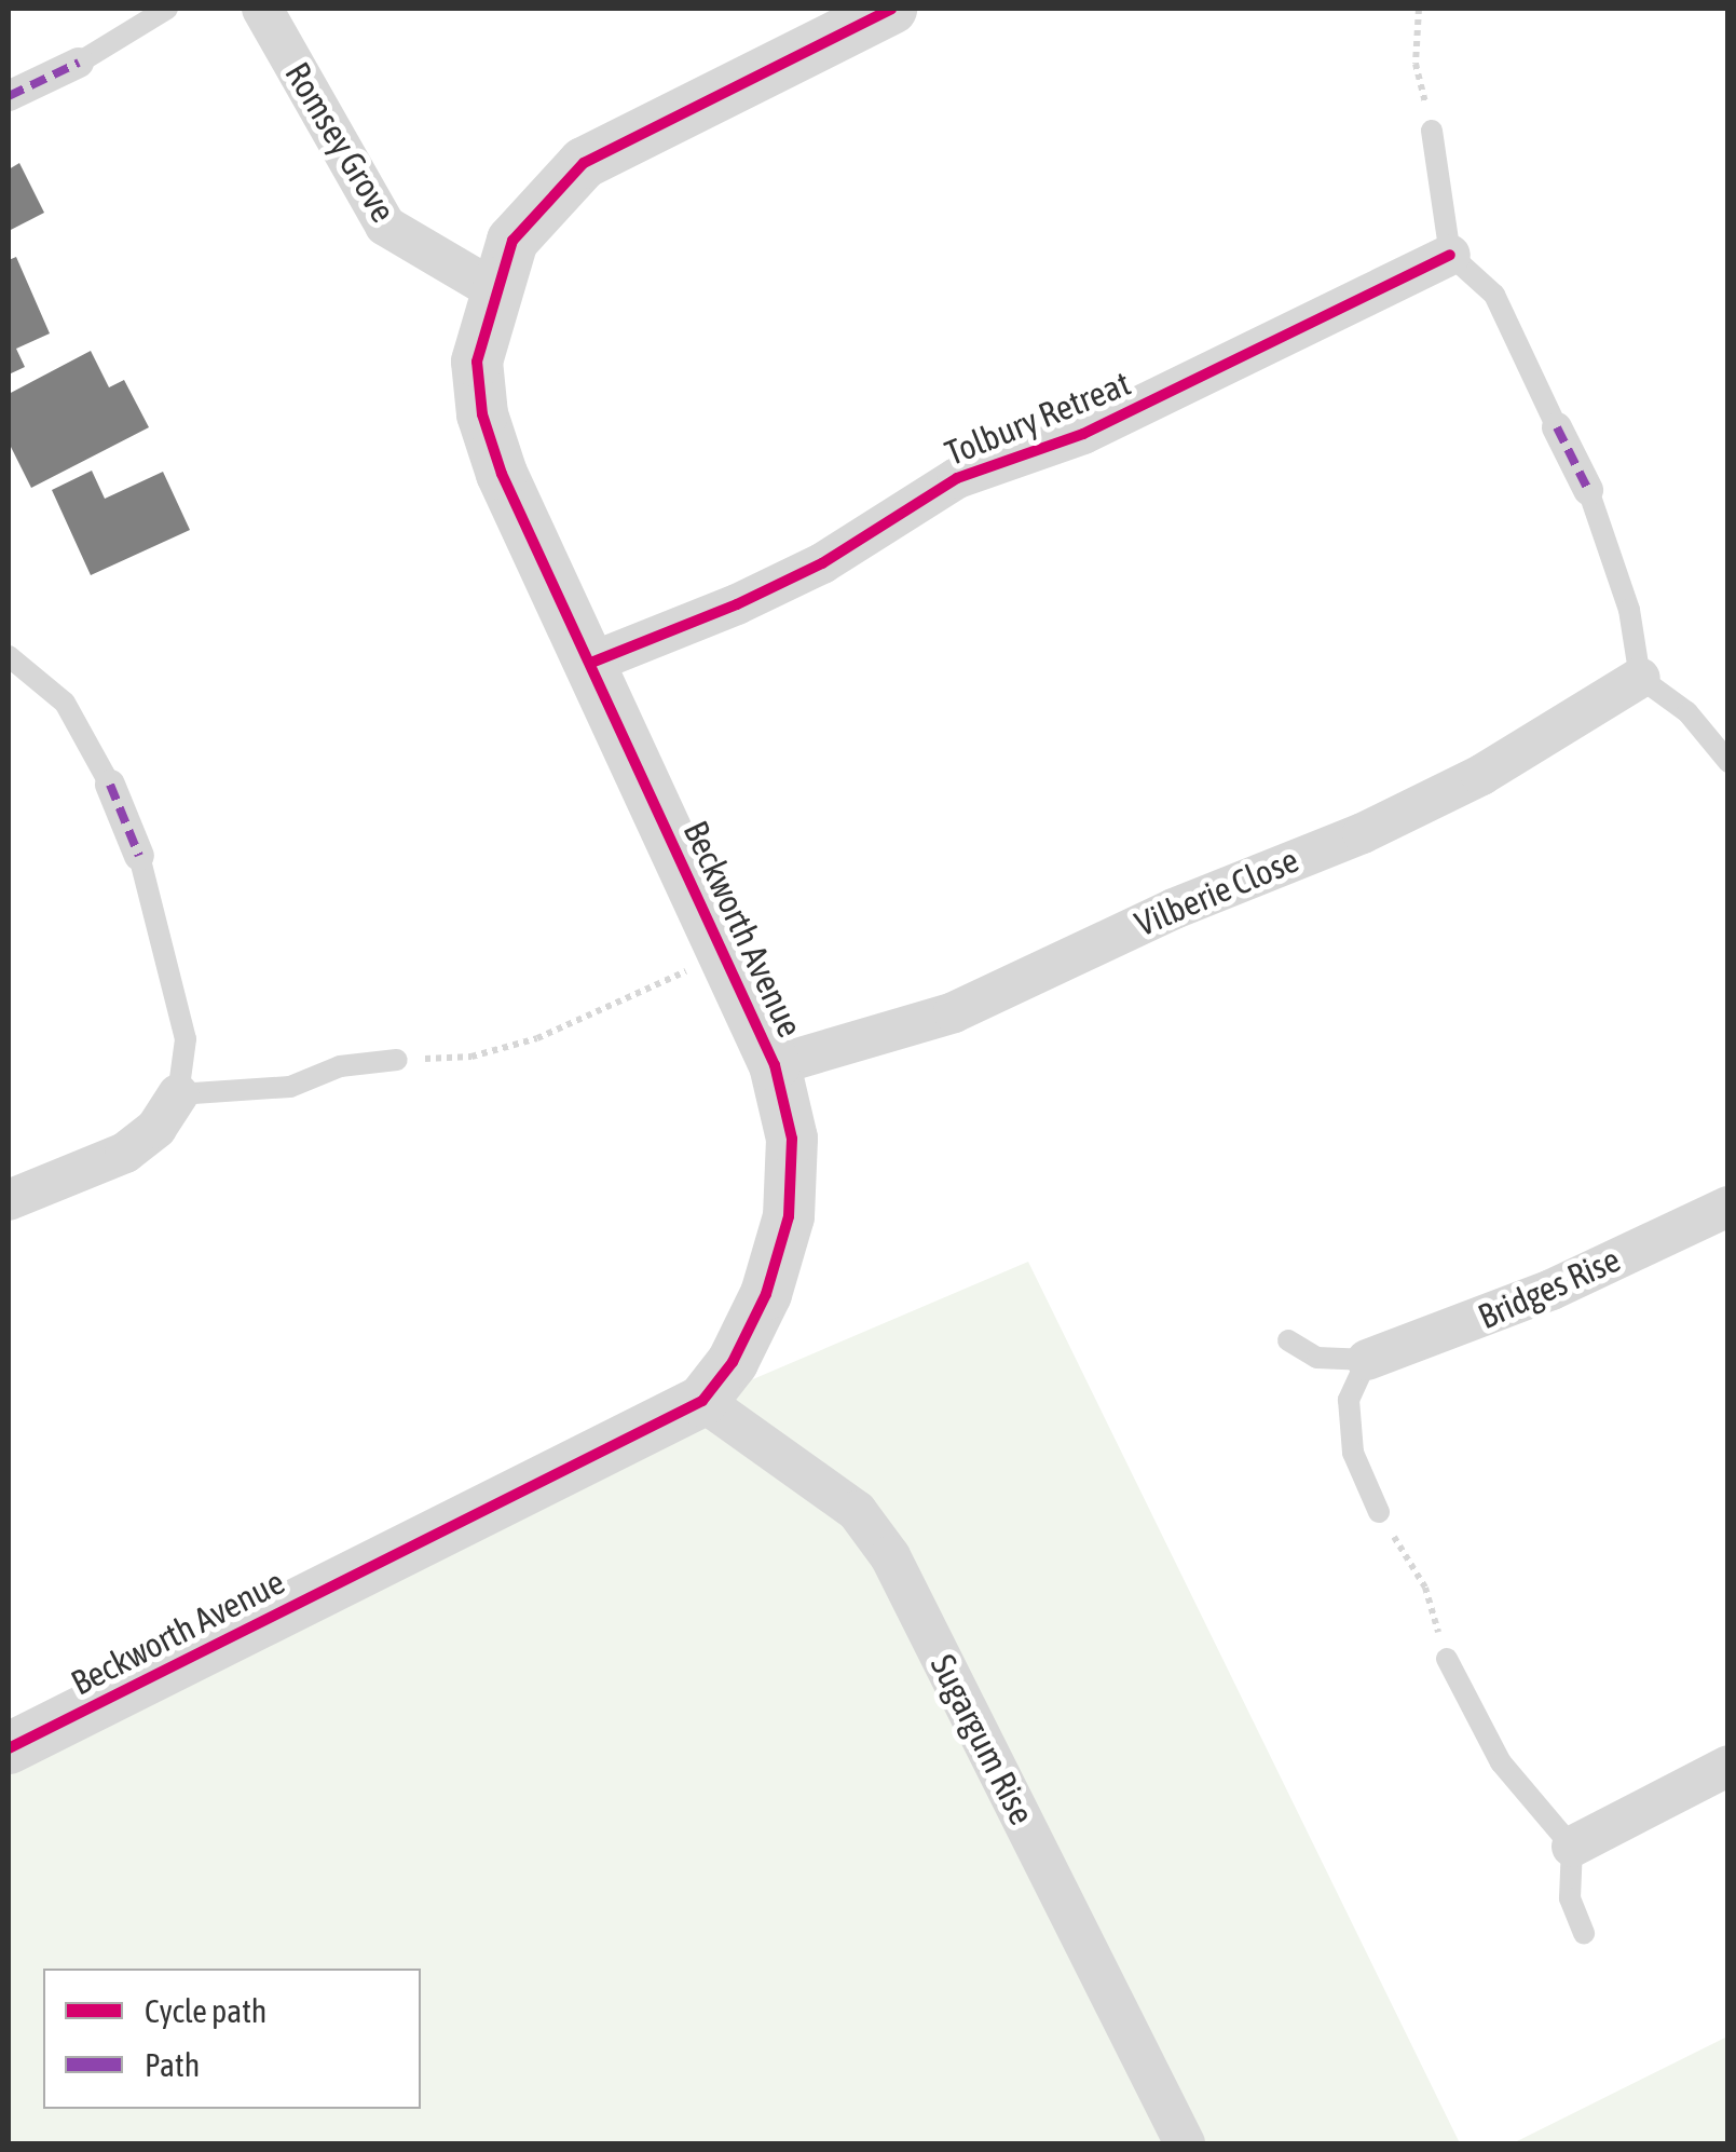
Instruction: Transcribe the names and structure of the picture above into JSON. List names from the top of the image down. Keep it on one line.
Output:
{"streets":{"street":["Romsey Grove","Tolbury Retreat","Vilberie Close","Beckworth Avenue","Bridges Rise","Sugargum Rise"]},"crossings":[["Romsey Grove","Beckworth Avenue"],["Tolbury Retreat","Beckworth Avenue"],["Vilberie Close","Beckworth Avenue"],["Beckworth Avenue","Sugargum Rise"]],"legend":["Cycle path","Path"]}
